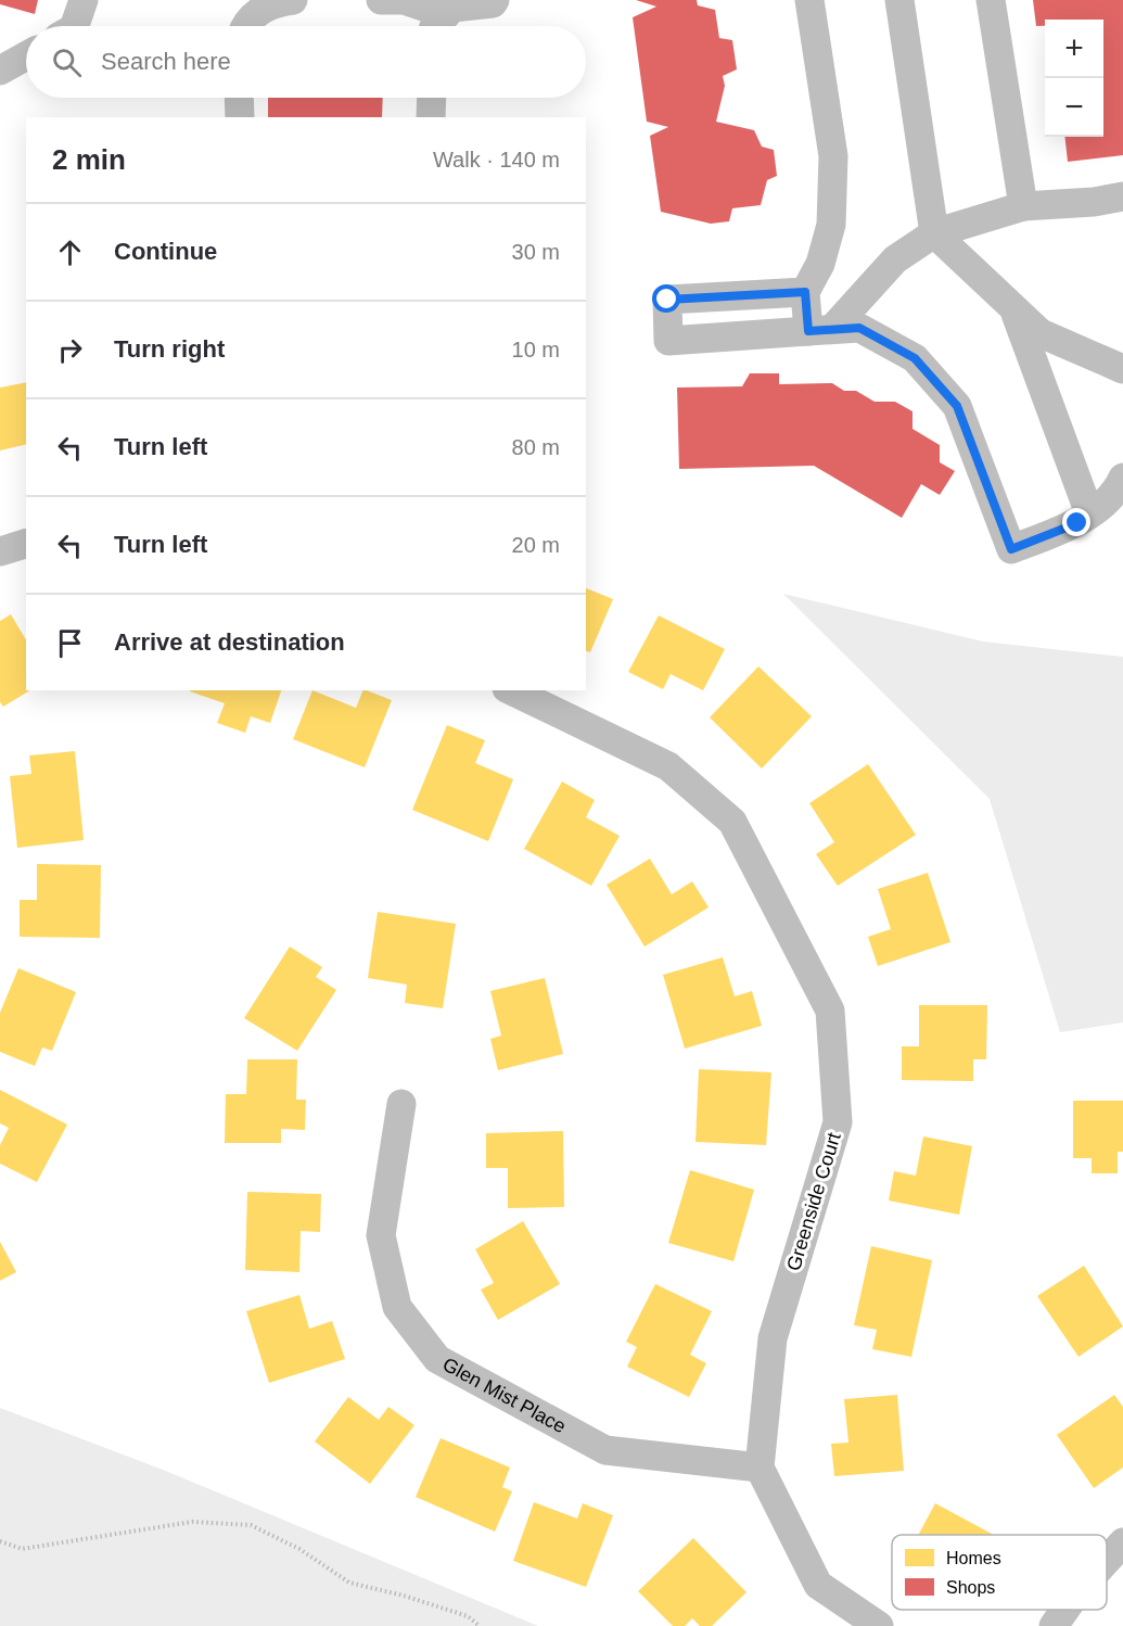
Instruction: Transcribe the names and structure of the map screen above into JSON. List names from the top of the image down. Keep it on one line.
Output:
{"streets":{"street":["Greenside Court","Glen Mist Place"]},"crossings":[["Greenside Court","Glen Mist Place"]],"legend":["Homes","Shops"],"page":{"map_buttons":["+","−"],"search":"Search here","heading":["2 min","Walk · 140 m"],"list":[["Continue","30 m"],["Turn right","10 m"],["Turn left","80 m"],["Turn left","20 m"],"Arrive at destination"]}}
